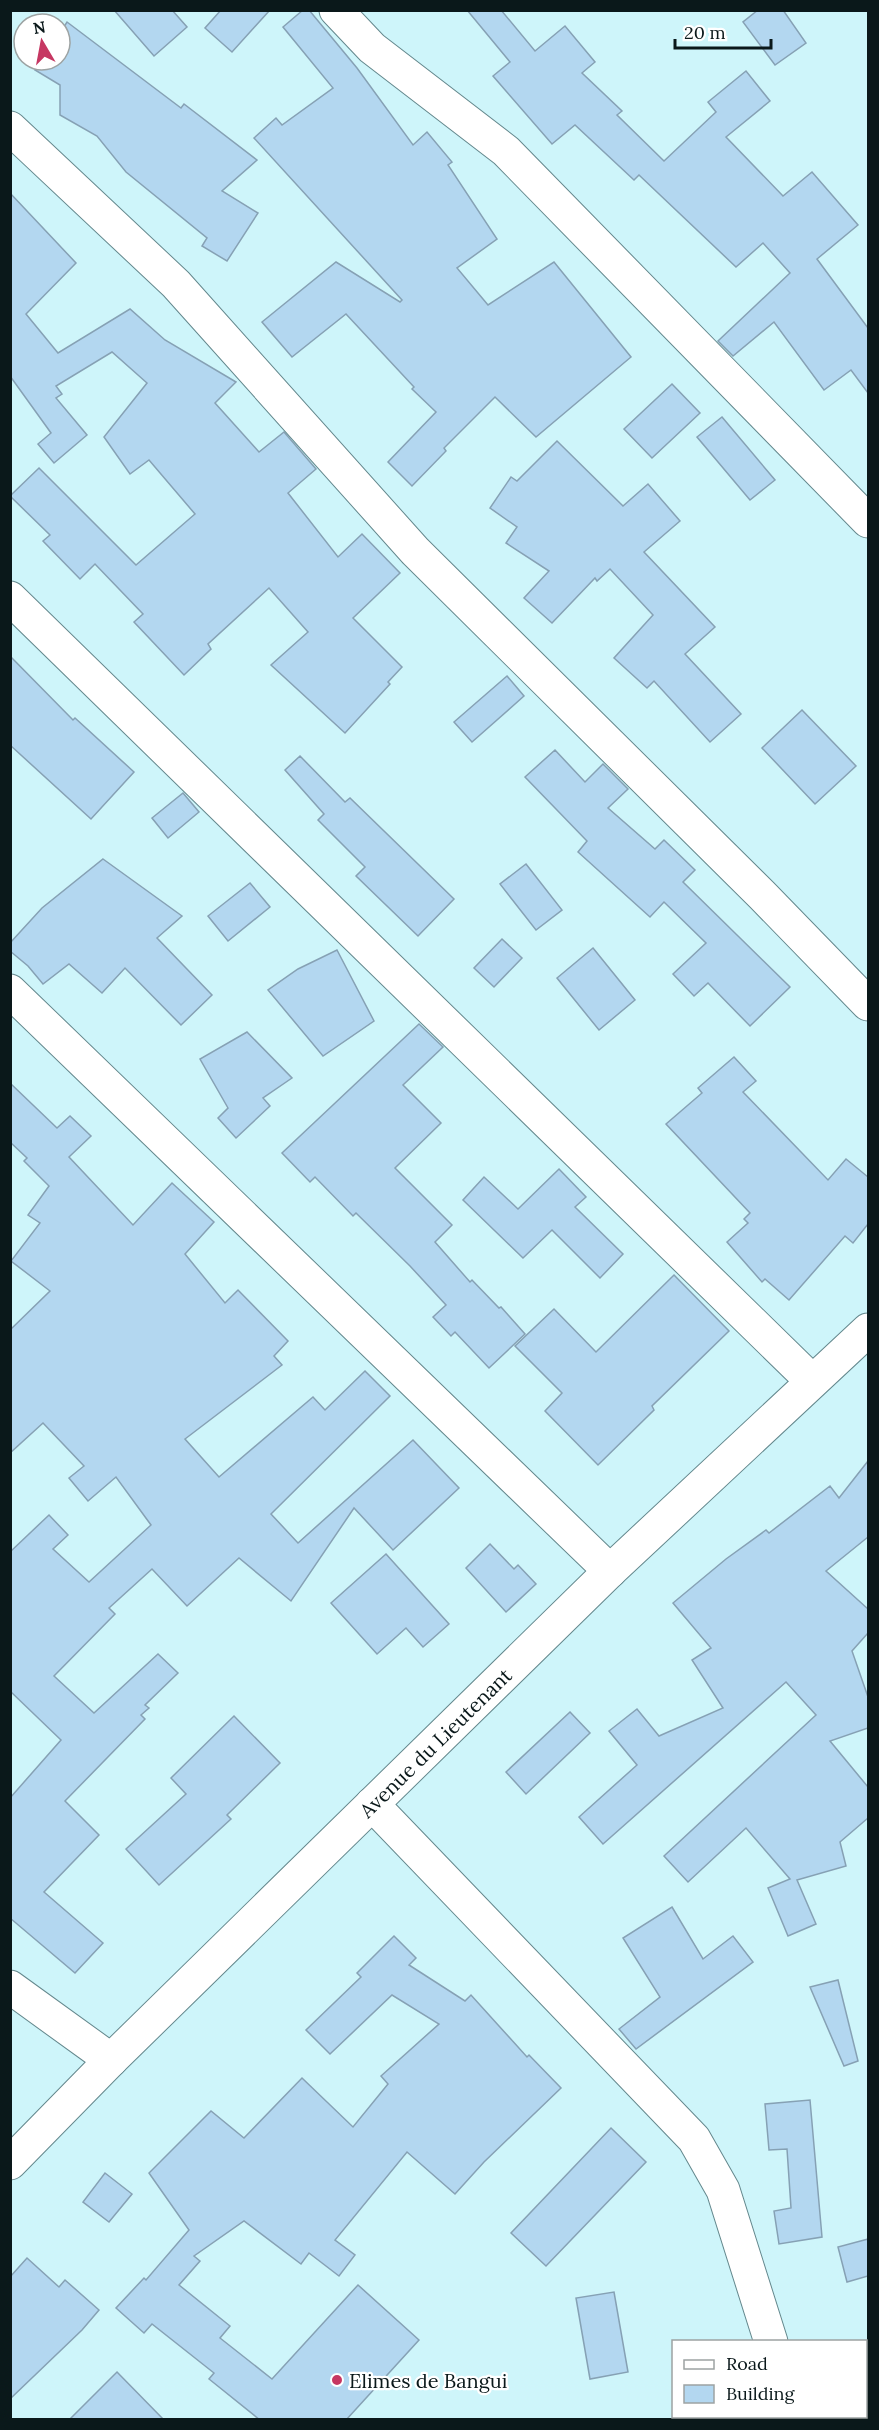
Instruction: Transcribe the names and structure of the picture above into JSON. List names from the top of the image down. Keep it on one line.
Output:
{"streets":{"street":["Avenue du Lieutenant"]},"places":["Elimes de Bangui"],"legend":["Road","Building"],"scale_bar":"20 m","north":"top"}
